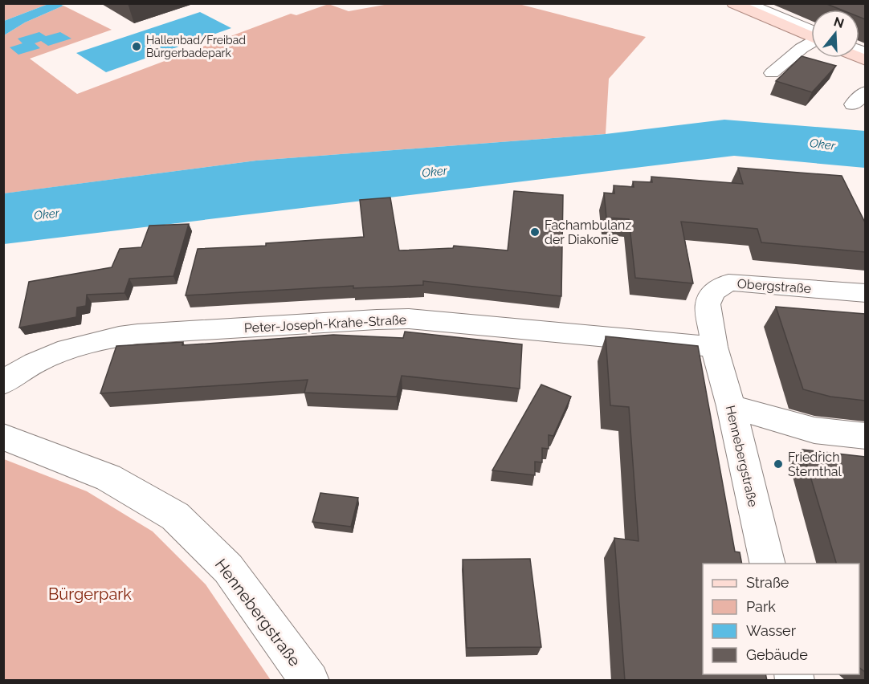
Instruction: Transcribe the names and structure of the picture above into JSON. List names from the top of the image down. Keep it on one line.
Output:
{"streets":{"street":["Obergstraße","Peter-Joseph-Krahe-Straße","Hennebergstraße"]},"crossings":[["Obergstraße","Peter-Joseph-Krahe-Straße"],["Obergstraße","Hennebergstraße"],["Peter-Joseph-Krahe-Straße","Hennebergstraße"]],"water":["Oker"],"parks":["Bürgerpark"],"places":["Hallenbad/Freibad Bürgerbadepark","Fachambulanz der Diakonie","Friedrich Sternthal"],"legend":["Straße","Park","Wasser","Gebäude"],"north":"top"}
